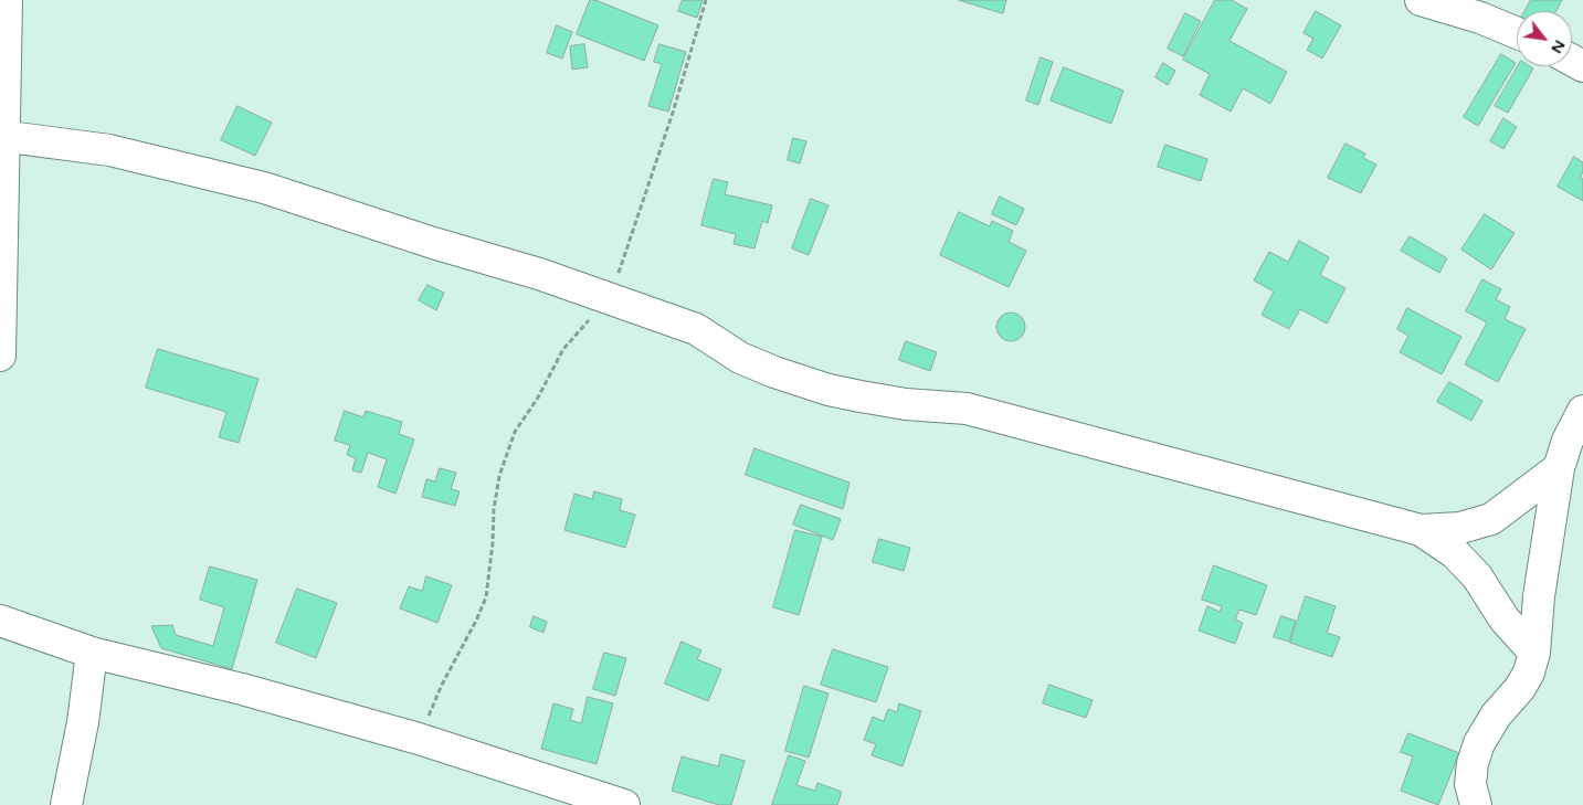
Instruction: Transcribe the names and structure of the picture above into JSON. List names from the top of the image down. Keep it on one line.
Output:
{"north":"bottom right"}
